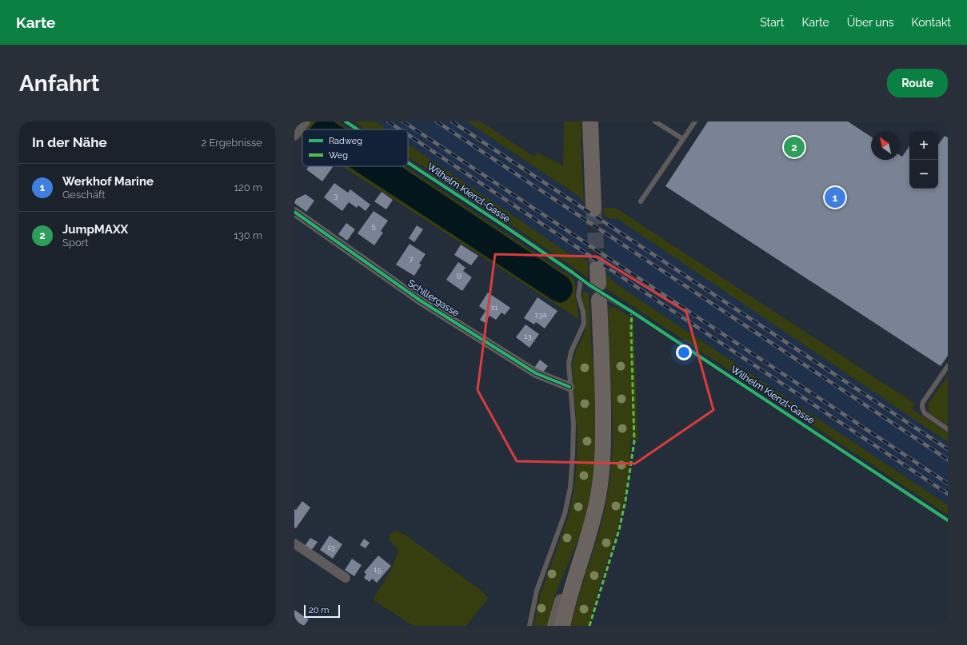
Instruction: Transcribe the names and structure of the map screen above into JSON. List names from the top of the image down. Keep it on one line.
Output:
{"streets":{"street":["Schillergasse"],"lane":["Wilhelm Kienzl-Gasse"]},"house_numbers":["3","5","7","9","11","13a","13","13","15"],"legend":["Radweg","Weg"],"scale_bar":"20 m","north":"top left","page":{"header":"Karte","nav":["Start","Karte","Über uns","Kontakt"],"buttons":"Route","title":"Anfahrt","heading":["In der Nähe","2 Ergebnisse"],"map_buttons":["+","−"],"pins":["2","1"],"list":[{"mark":"1","name":"Werkhof Marine","note":"Geschäft","value":"120 m"},{"mark":"2","name":"JumpMAXX","note":"Sport","value":"130 m"}],"scale":"20 m"}}
